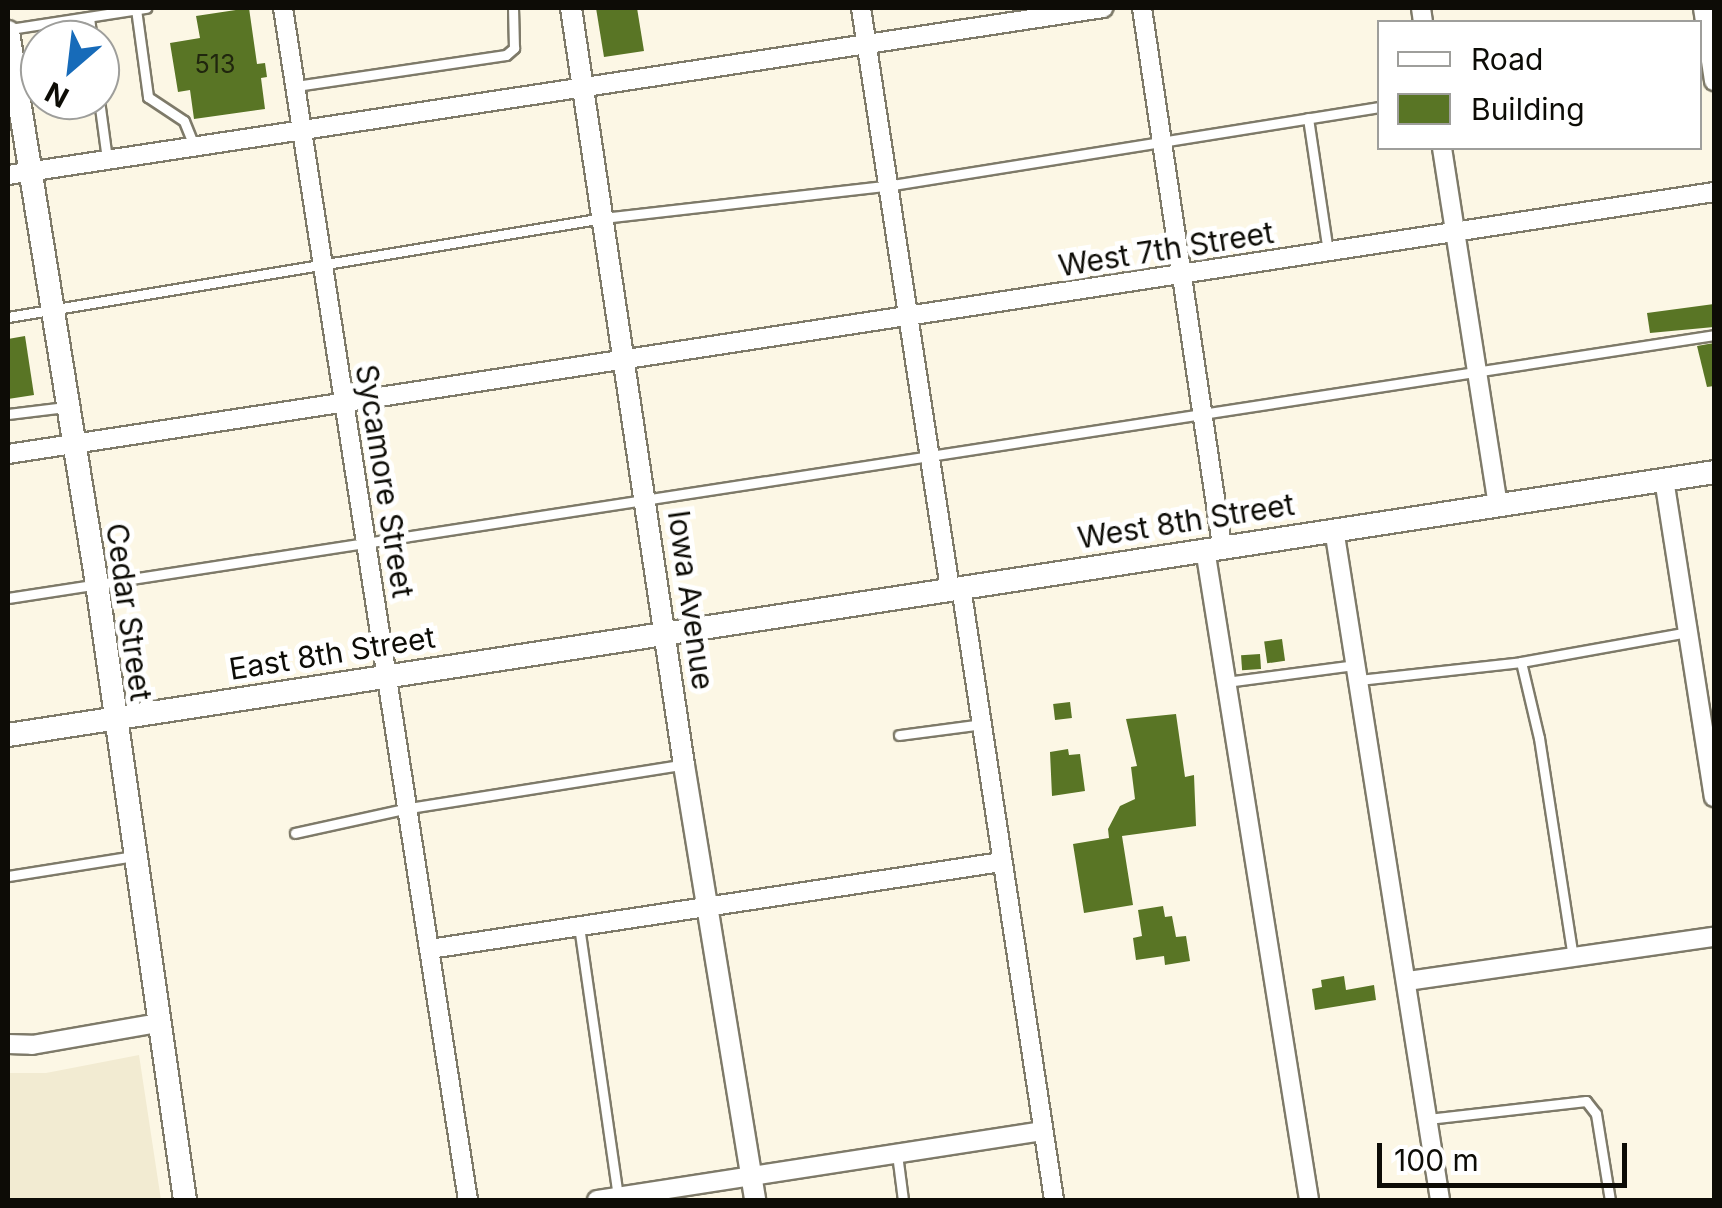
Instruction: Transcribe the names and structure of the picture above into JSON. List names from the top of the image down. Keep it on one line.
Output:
{"streets":{"main road":["West 8th Street","Cedar Street","East 8th Street"],"street":["West 7th Street","Sycamore Street","Iowa Avenue"]},"crossings":[["West 7th Street","Sycamore Street"],["West 7th Street","Iowa Avenue"],["West 7th Street","Cedar Street"],["Sycamore Street","East 8th Street"],["West 8th Street","Iowa Avenue"],["West 8th Street","East 8th Street"],["Iowa Avenue","East 8th Street"],["Cedar Street","East 8th Street"]],"house_numbers":["513"],"legend":["Road","Building"],"scale_bar":"100 m","north":"bottom left"}
